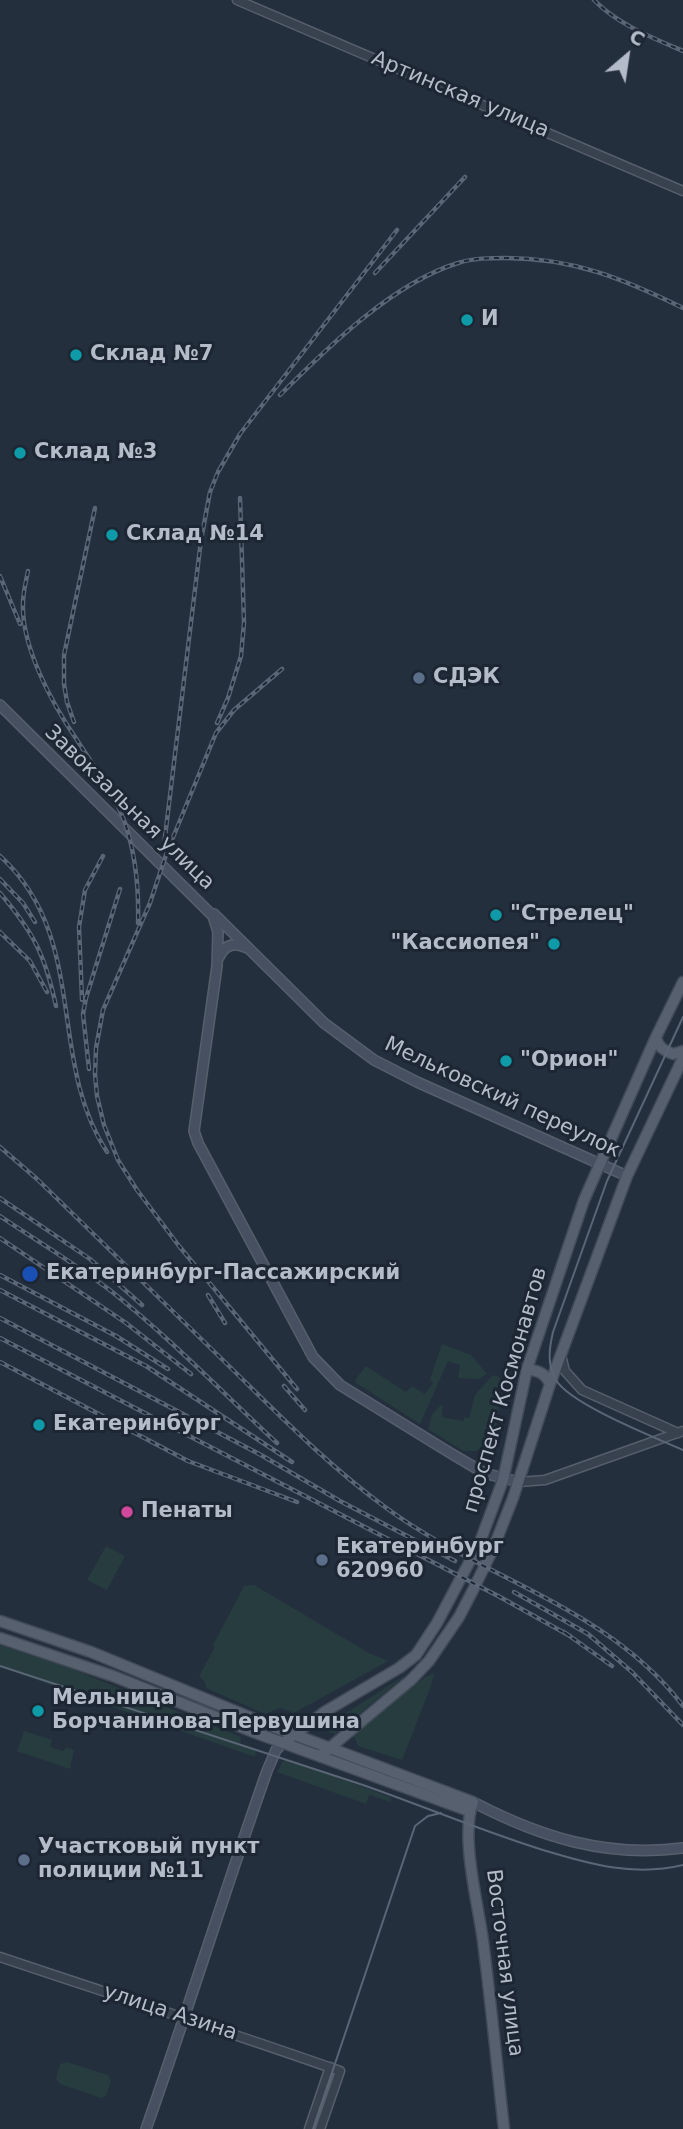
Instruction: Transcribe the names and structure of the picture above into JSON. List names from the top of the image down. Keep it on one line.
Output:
{"streets":{"main road":["Завокзальная улица","Мельковский переулок","проспект Космонавтов","Восточная улица"],"street":["Артинская улица","улица Азина"]},"crossings":[["Завокзальная улица","Мельковский переулок"],["Завокзальная улица","проспект Космонавтов"],["Мельковский переулок","проспект Космонавтов"]],"places":["И","Склад №7","Склад №3","Склад №14","СДЭК","\"Стрелец\"","\"Кассиопея\"","\"Орион\"","Екатеринбург-Пассажирский","Екатеринбург","Пенаты","Екатеринбург 620960","Мельница Борчанинова-Первушина","Участковый пункт полиции №11"],"north":"top right"}
